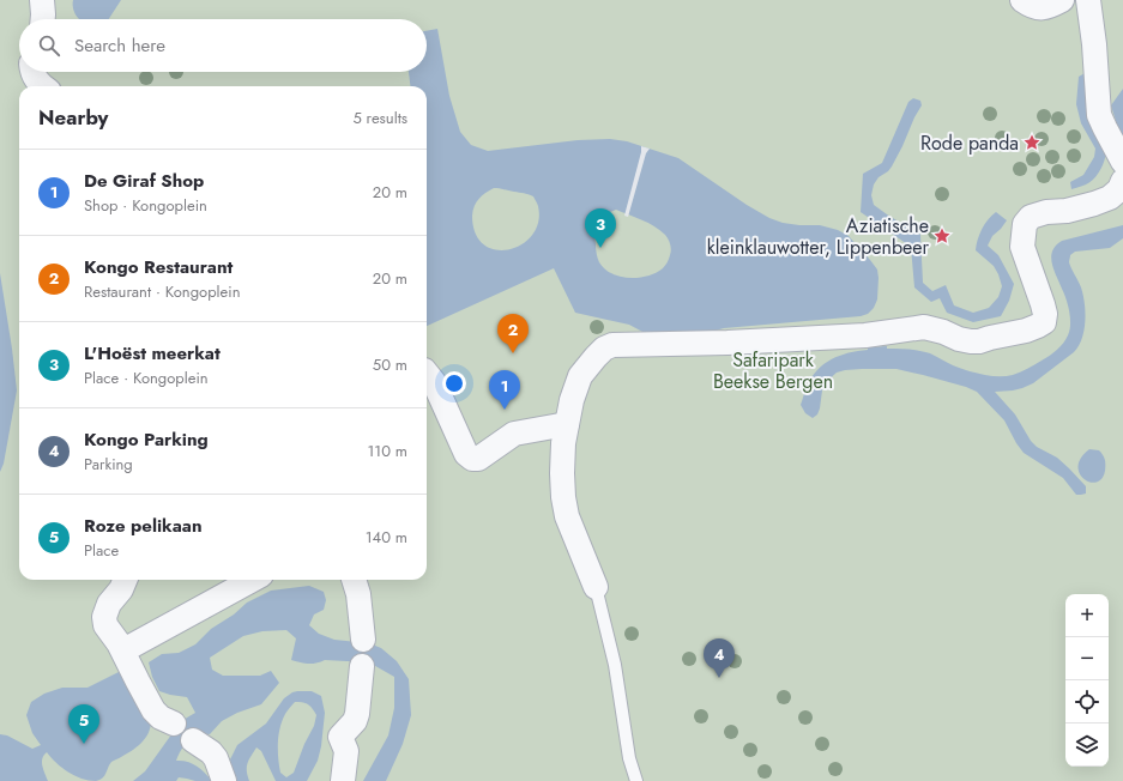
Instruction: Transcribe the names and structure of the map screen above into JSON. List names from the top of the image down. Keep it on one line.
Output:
{"parks":["Safaripark Beekse Bergen"],"places":{"place":["Rode panda","Aziatische kleinklauwotter, Lippenbeer"]},"page":{"search":"Search here","heading":["Nearby","5 results"],"list":[{"mark":"1","name":"De Giraf Shop","note":"Shop · Kongoplein","value":"20 m"},{"mark":"2","name":"Kongo Restaurant","note":"Restaurant · Kongoplein","value":"20 m"},{"mark":"3","name":"L'Hoëst meerkat","note":"Place · Kongoplein","value":"50 m"},{"mark":"4","name":"Kongo Parking","note":"Parking","value":"110 m"},{"mark":"5","name":"Roze pelikaan","note":"Place","value":"140 m"}],"pins":["3","2","1","4","5"],"map_buttons":["+","−"]}}
